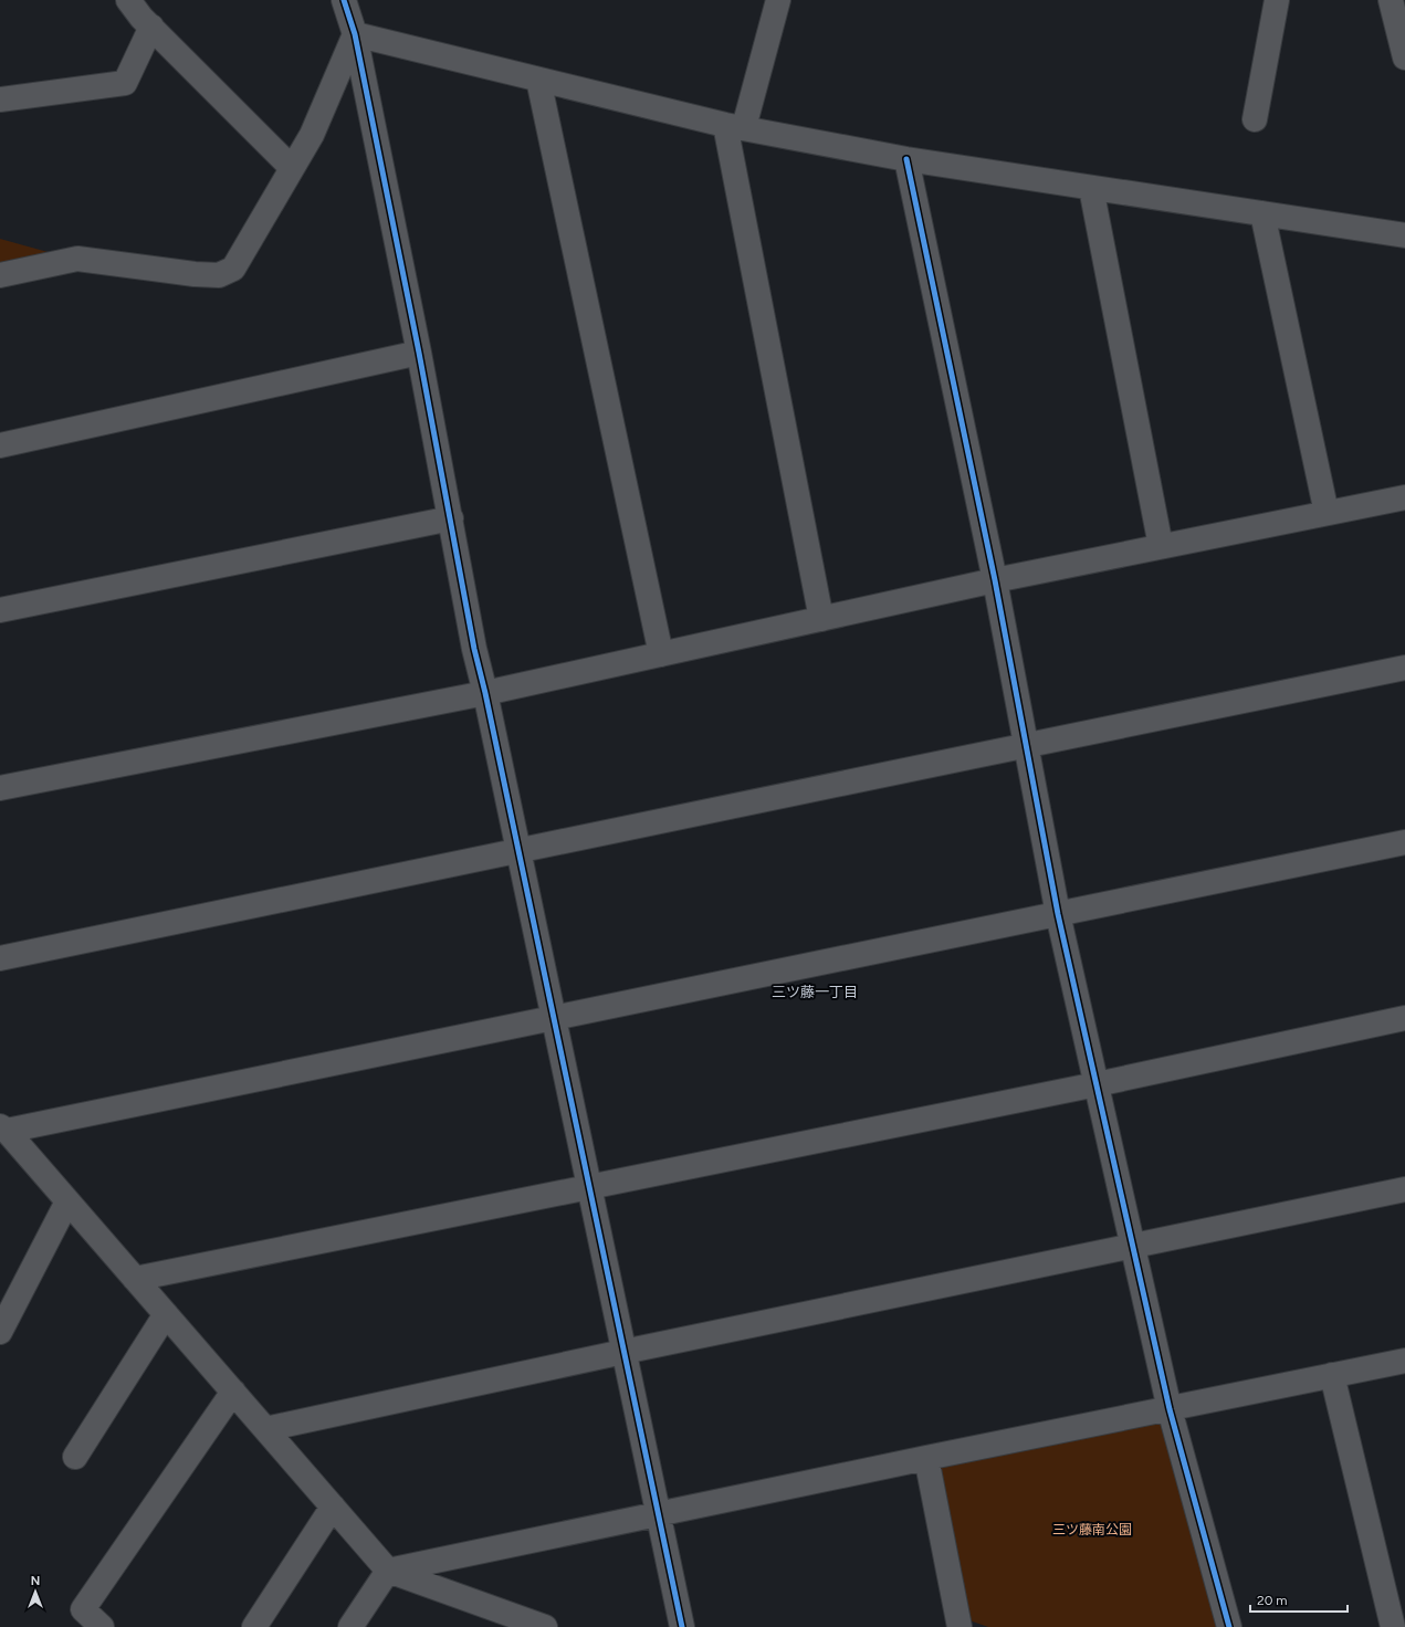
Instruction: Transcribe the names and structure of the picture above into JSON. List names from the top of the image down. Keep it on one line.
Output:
{"districts":["三ツ藤一丁目"],"parks":["三ツ藤南公園"],"scale_bar":"20 m","north":"top"}
